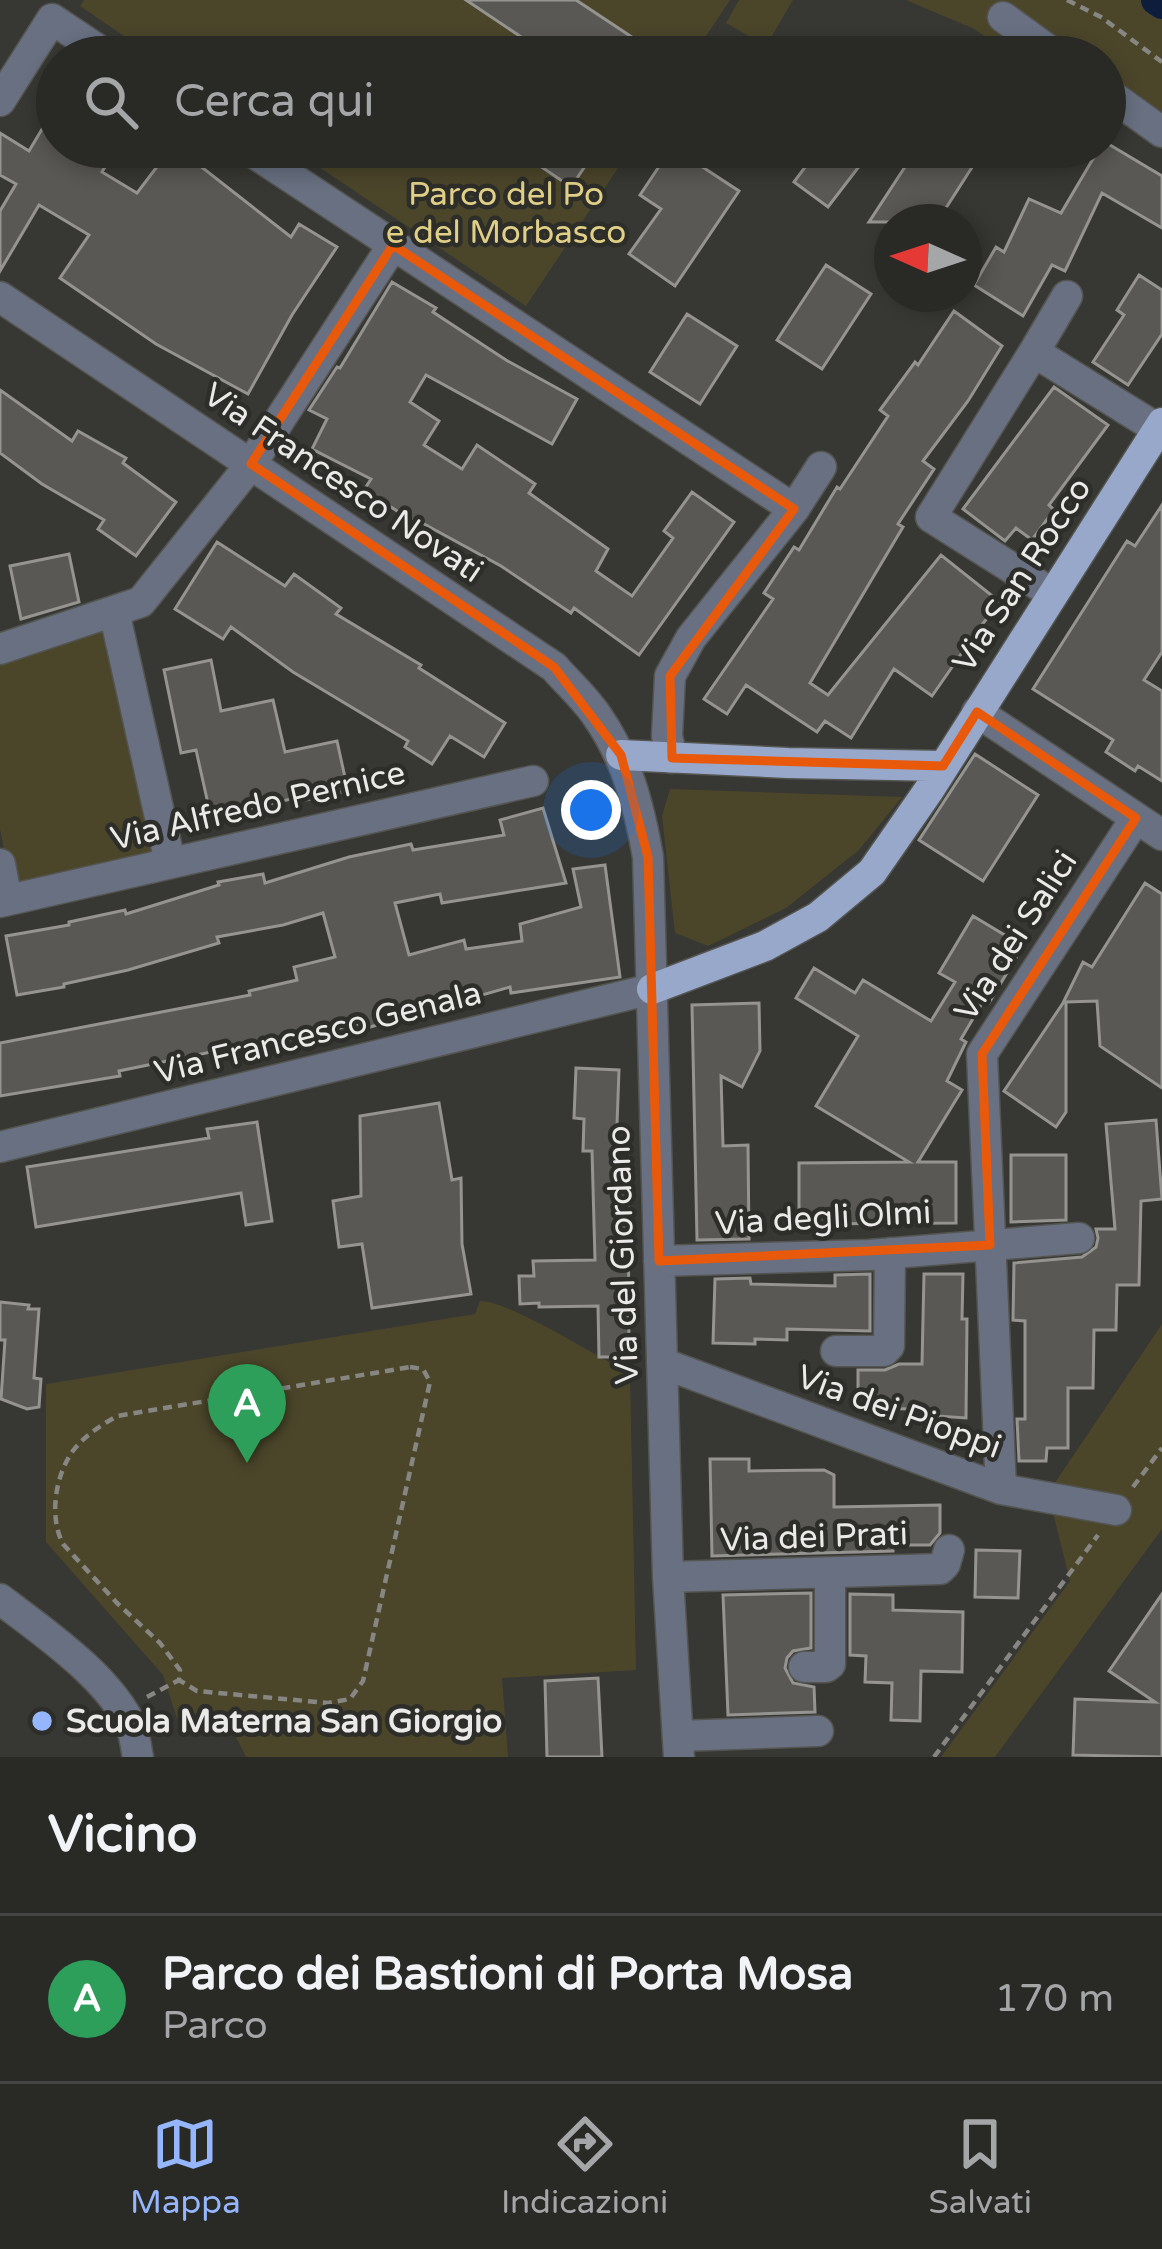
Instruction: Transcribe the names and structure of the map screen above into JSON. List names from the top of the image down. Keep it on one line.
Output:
{"streets":{"main road":["Via San Rocco"],"street":["Via Francesco Novati","Via Alfredo Pernice","Via dei Salici","Via Francesco Genala","Via degli Olmi","Via del Giordano","Via dei Pioppi","Via dei Prati"]},"crossings":[["Via Francesco Novati","Via del Giordano"],["Via San Rocco","Via Francesco Genala"],["Via San Rocco","Via del Giordano"],["Via dei Salici","Via degli Olmi"],["Via dei Salici","Via dei Pioppi"],["Via Francesco Genala","Via del Giordano"],["Via degli Olmi","Via del Giordano"],["Via del Giordano","Via dei Pioppi"],["Via del Giordano","Via dei Prati"]],"parks":["Parco del Po e del Morbasco"],"places":["Scuola Materna San Giorgio"],"north":"left","page":{"search":"Cerca qui","pins":"A","heading":"Vicino","list":[{"mark":"A","name":"Parco dei Bastioni di Porta Mosa","note":"Parco","value":"170 m"}],"nav":["Mappa","Indicazioni","Salvati"]}}
